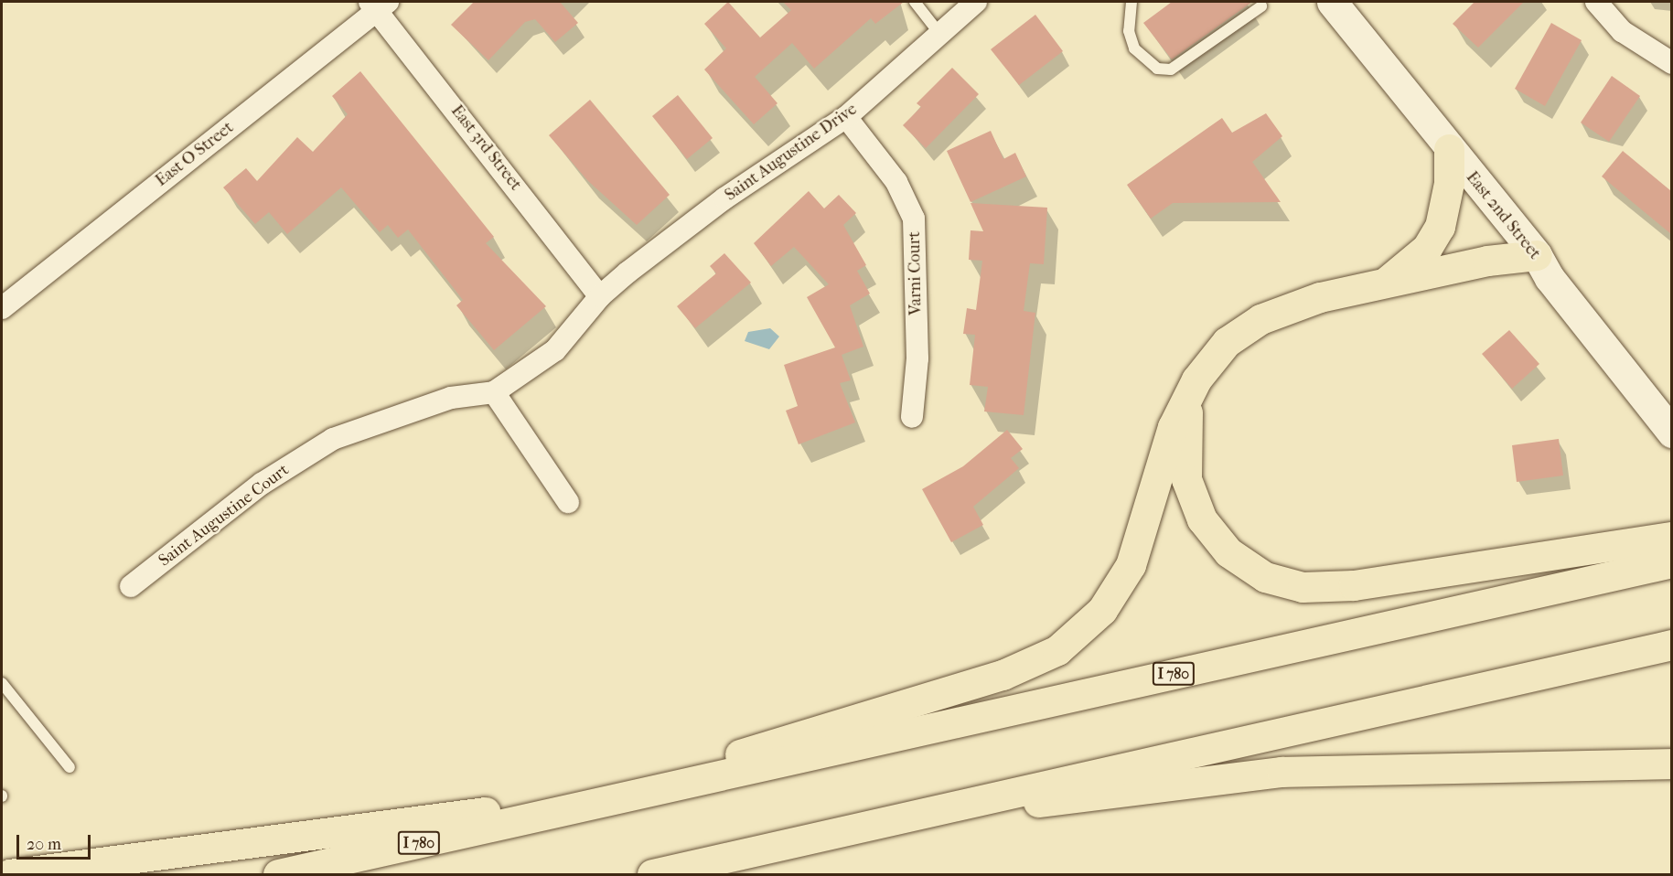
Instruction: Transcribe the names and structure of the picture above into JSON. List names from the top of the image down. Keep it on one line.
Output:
{"streets":{"highway":["I 780"],"main road":["East 2nd Street"],"street":["East 3rd Street","Saint Augustine Drive","East O Street","Varni Court","Saint Augustine Court"]},"crossings":[["East 3rd Street","Saint Augustine Drive"],["East 3rd Street","East O Street"],["East 3rd Street","Saint Augustine Court"],["Saint Augustine Drive","Varni Court"],["Saint Augustine Drive","Saint Augustine Court"]],"scale_bar":"20 m"}
